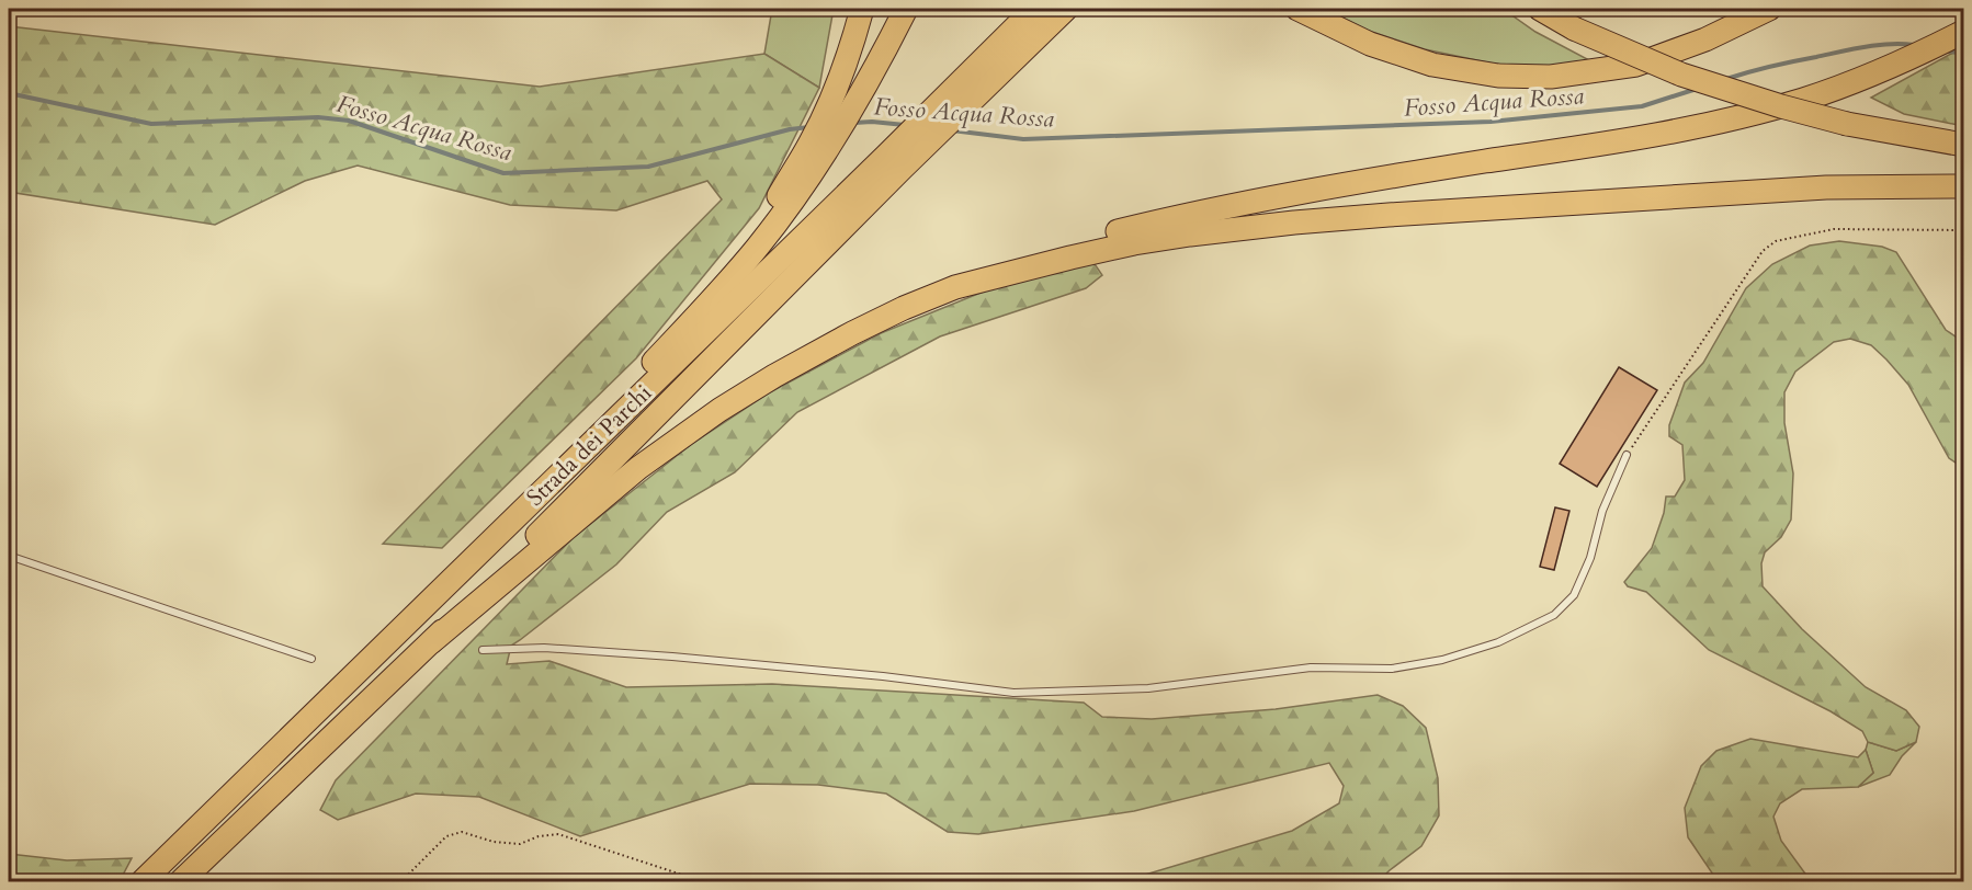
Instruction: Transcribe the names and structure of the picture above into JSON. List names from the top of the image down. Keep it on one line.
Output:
{"streets":{"highway":["Strada dei Parchi"]},"water":["Fosso Acqua Rossa"]}
